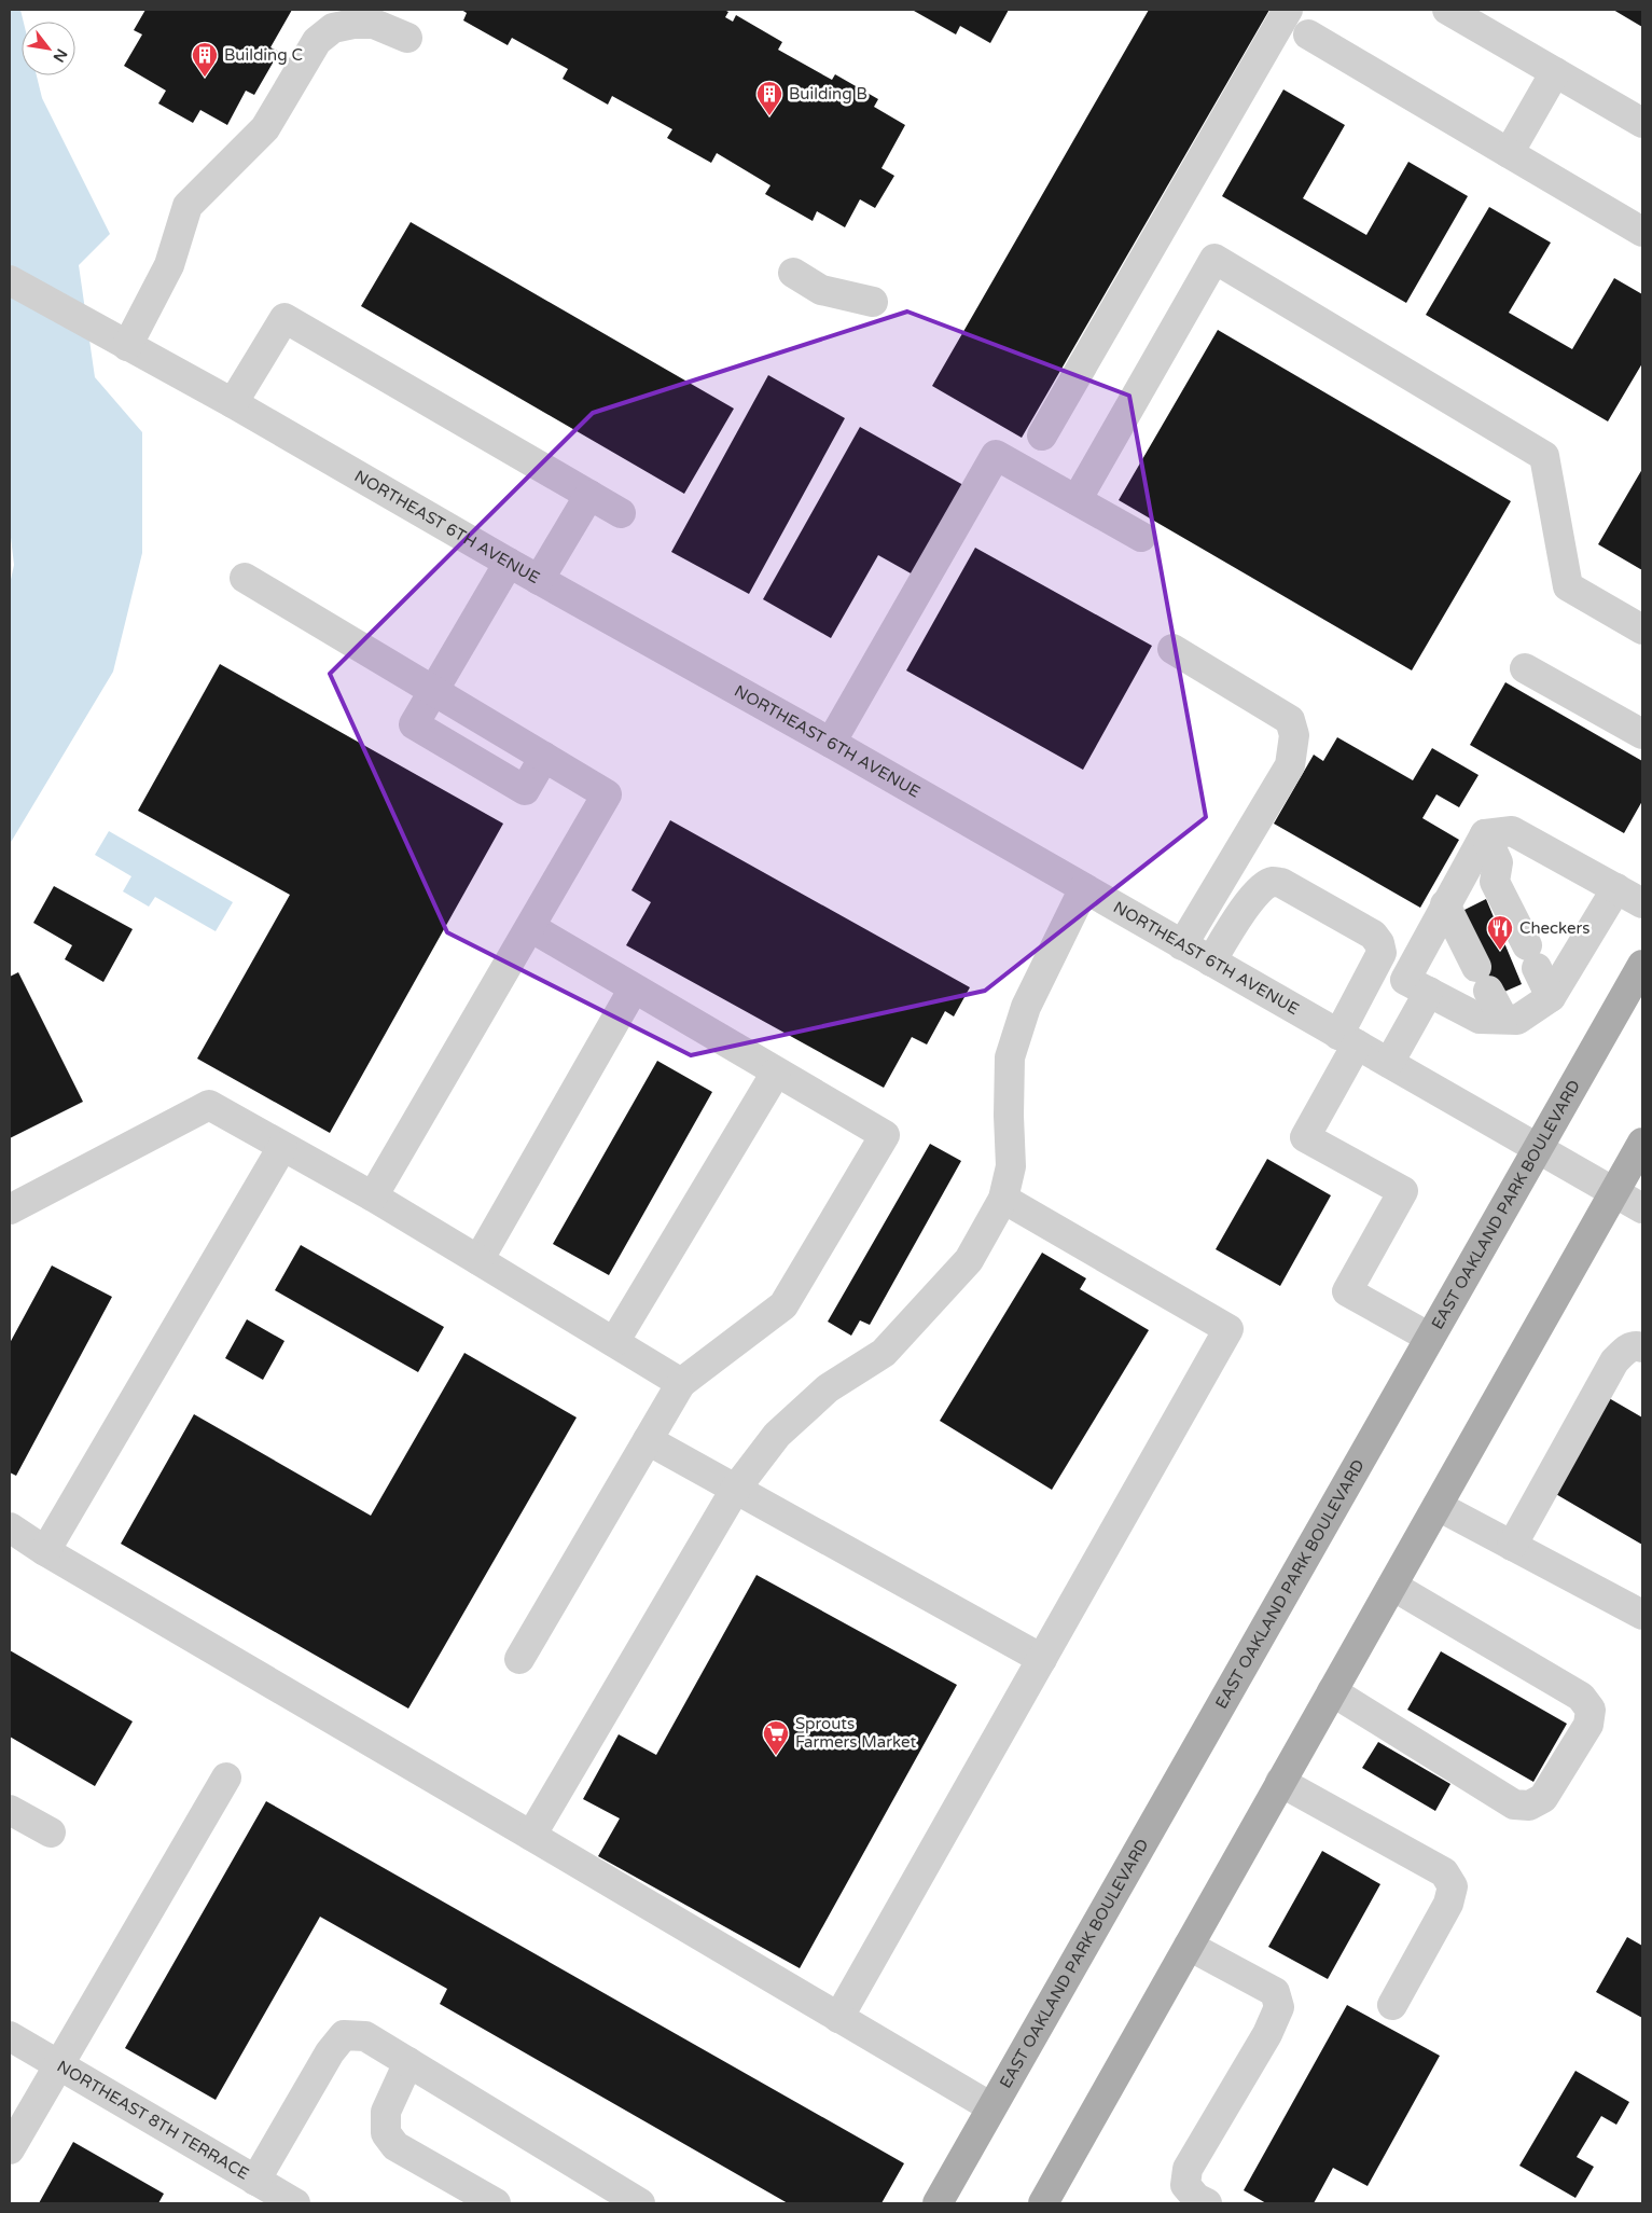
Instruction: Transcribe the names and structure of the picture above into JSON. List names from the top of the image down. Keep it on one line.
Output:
{"streets":{"main road":["EAST OAKLAND PARK BOULEVARD"],"street":["NORTHEAST 6TH AVENUE","NORTHEAST 8TH TERRACE"]},"crossings":[["NORTHEAST 6TH AVENUE","EAST OAKLAND PARK BOULEVARD"]],"places":{"building":["Building C","Building B"],"restaurant":["Checkers"],"supermarket":["Sprouts Farmers Market"]},"north":"bottom right"}
